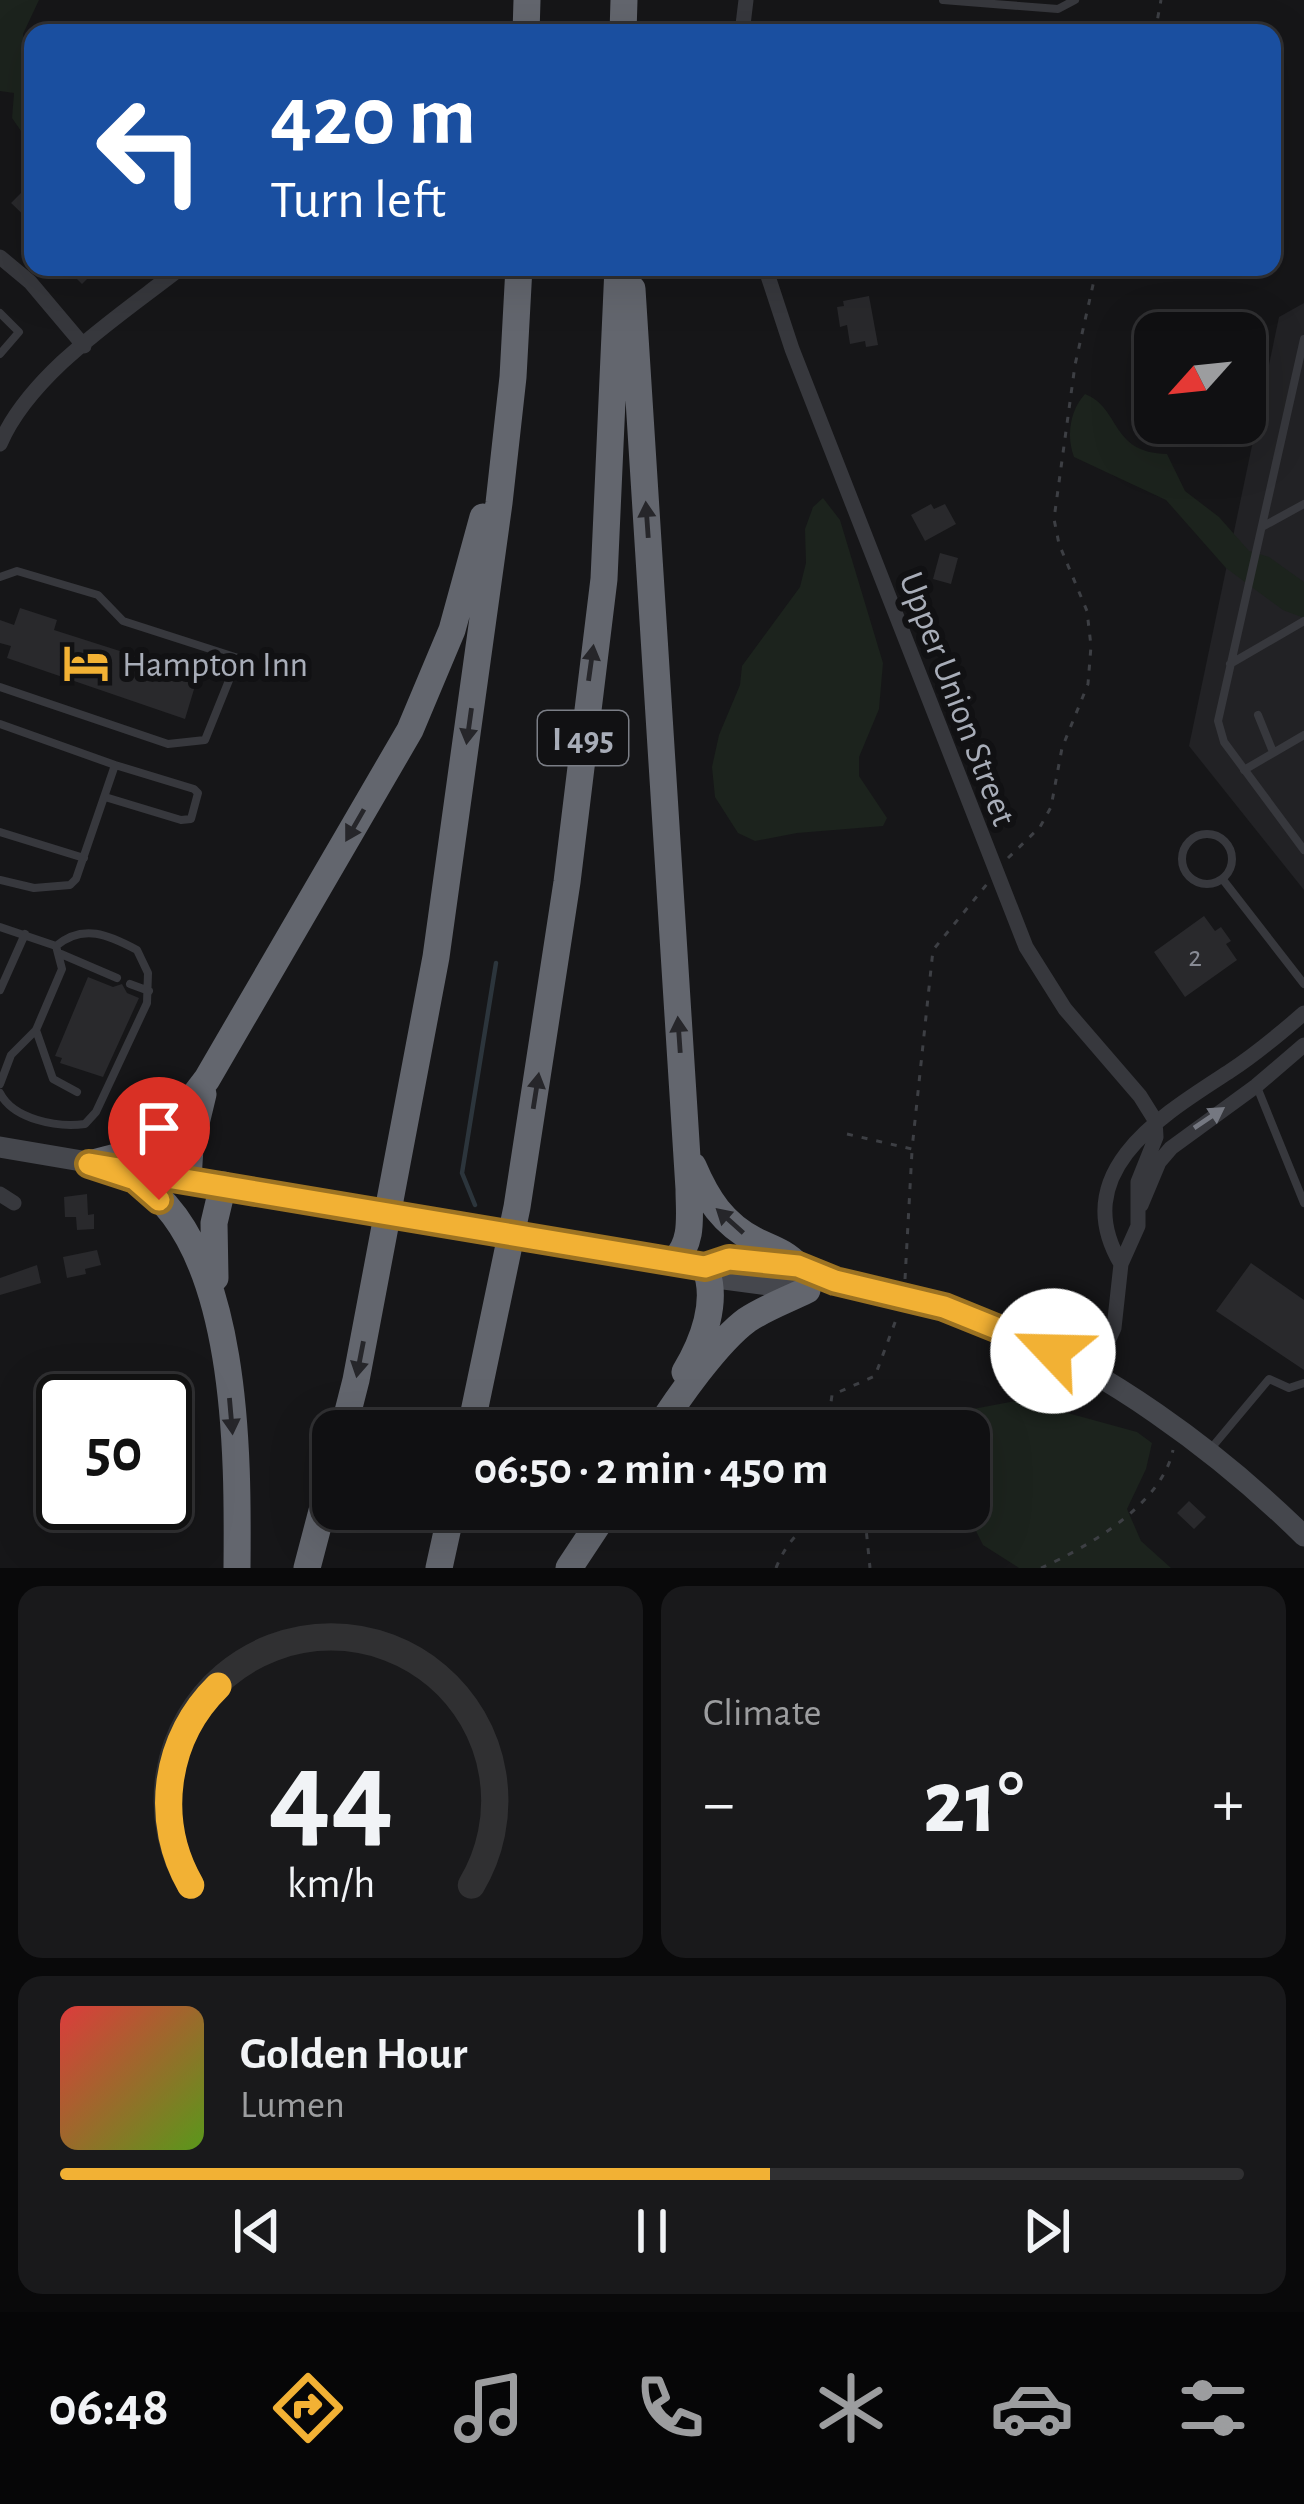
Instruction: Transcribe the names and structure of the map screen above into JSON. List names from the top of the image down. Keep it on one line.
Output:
{"streets":{"highway":["I 495"],"street":["Upper Union Street"]},"places":{"hotel":["Hampton Inn"]},"house_numbers":["2"],"north":"bottom left","page":{"turn":["420 m","Turn left"],"limit":"50","trip":"06:50 · 2 min · 450 m","tile":"Climate","heat":["−","21°","+"],"song":["Golden Hour","Lumen"],"tabs":"06:48","gauge":["44","km/h"]}}
